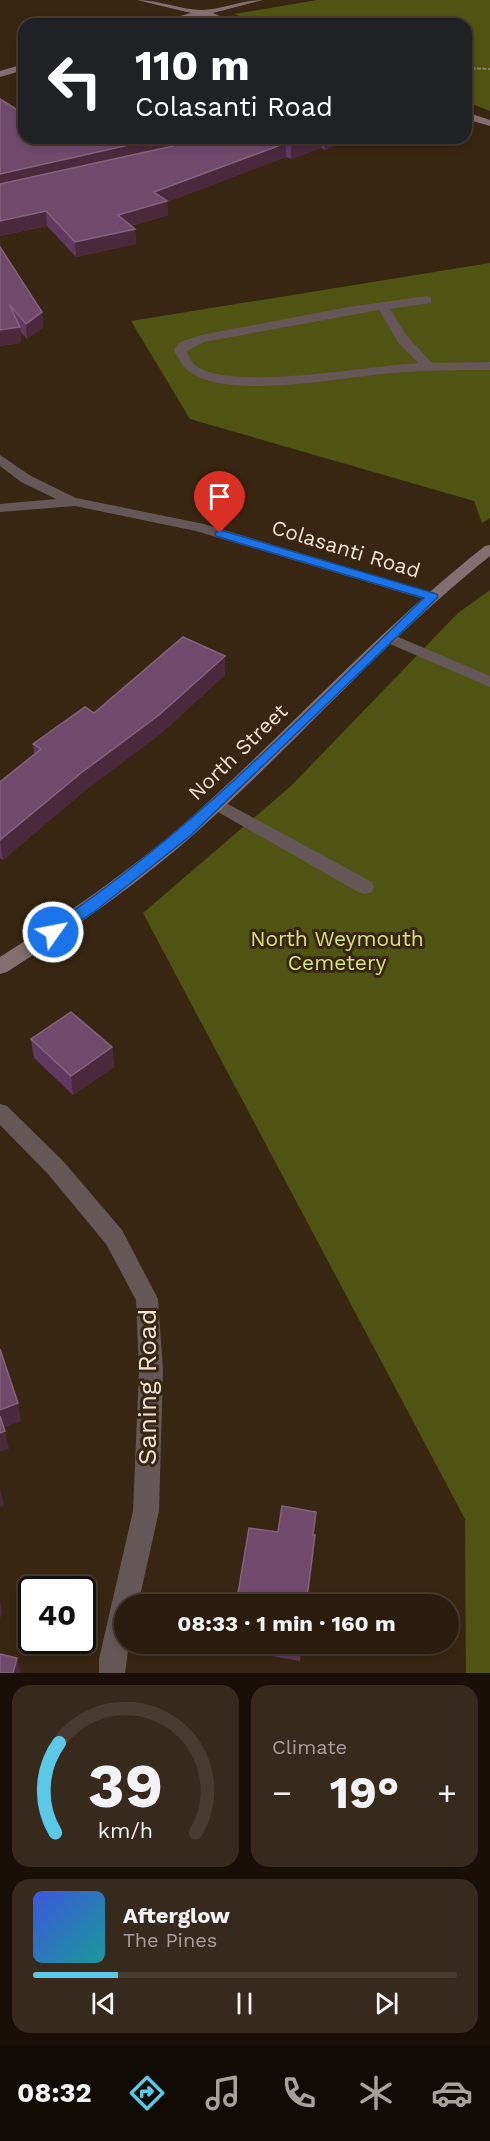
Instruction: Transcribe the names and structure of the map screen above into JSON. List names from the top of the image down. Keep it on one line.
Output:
{"streets":{"street":["Colasanti Road","North Street","Saning Road"]},"crossings":[["Colasanti Road","North Street"]],"parks":["North Weymouth Cemetery"],"page":{"turn":["110 m","Colasanti Road"],"limit":"40","trip":"08:33 · 1 min · 160 m","tile":"Climate","heat":["−","19°","+"],"song":["Afterglow","The Pines"],"tabs":"08:32","gauge":["39","km/h"]}}
